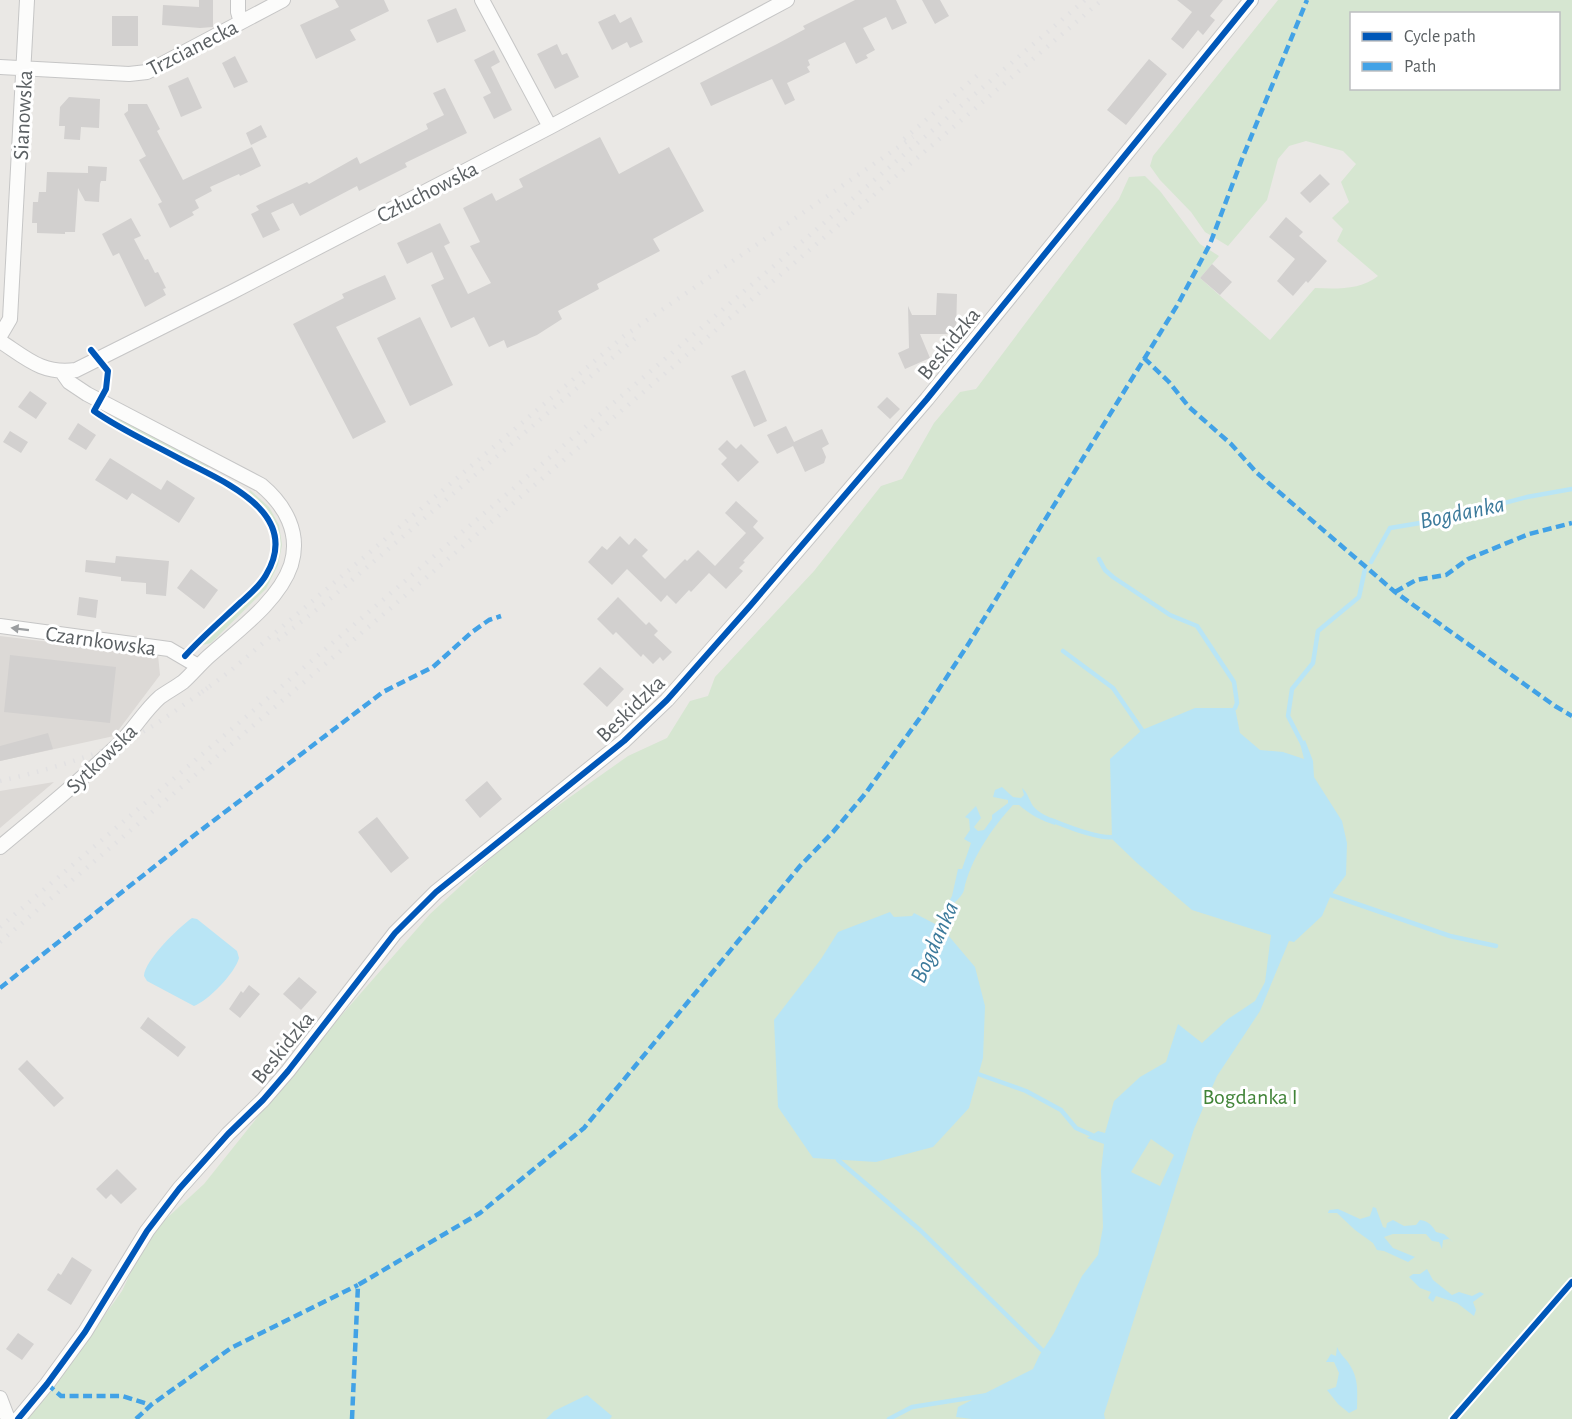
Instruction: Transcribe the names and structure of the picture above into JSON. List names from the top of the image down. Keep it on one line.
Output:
{"streets":{"street":["Trzcianecka","Sianowska","Człuchowska","Beskidzka","Czarnkowska","Sytkowska"]},"crossings":[["Trzcianecka","Sianowska"],["Człuchowska","Sytkowska"],["Czarnkowska","Sytkowska"]],"one_way":["Czarnkowska"],"water":["Bogdanka"],"parks":["Bogdanka I"],"legend":["Cycle path","Path"]}
